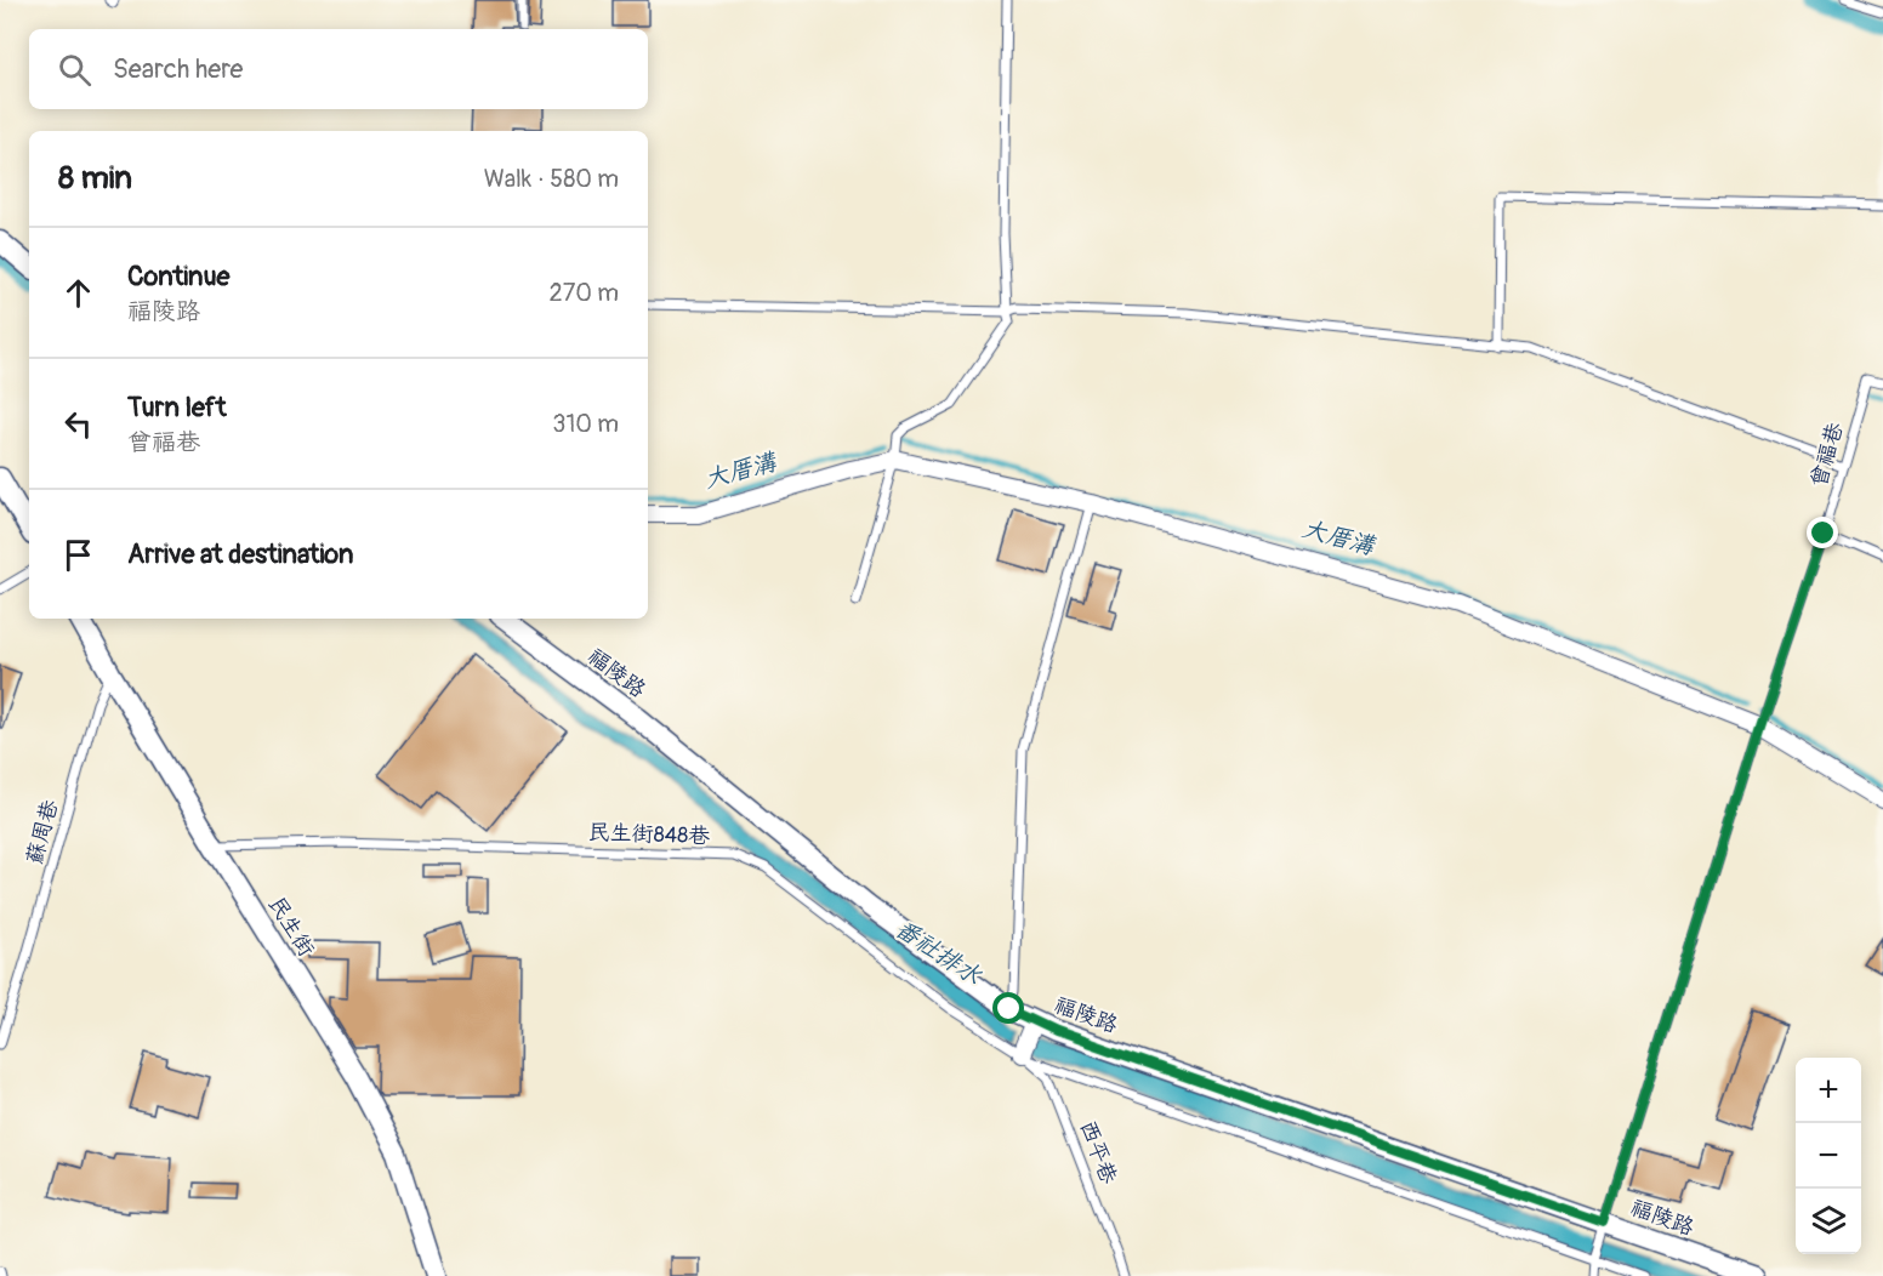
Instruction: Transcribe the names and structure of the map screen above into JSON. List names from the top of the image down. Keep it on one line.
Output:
{"streets":{"street":["福陵路","民生街"],"lane":["曾福巷","蘇周巷","民生街848巷","西平巷"]},"crossings":[["曾福巷","福陵路"],["蘇周巷","民生街"],["民生街848巷","民生街"],["民生街848巷","西平巷"]],"water":["大厝溝","番社排水"],"page":{"search":"Search here","heading":["8 min","Walk · 580 m"],"list":[["Continue","福陵路","270 m"],["Turn left","曾福巷","310 m"],"Arrive at destination"],"map_buttons":["+","−"]}}
